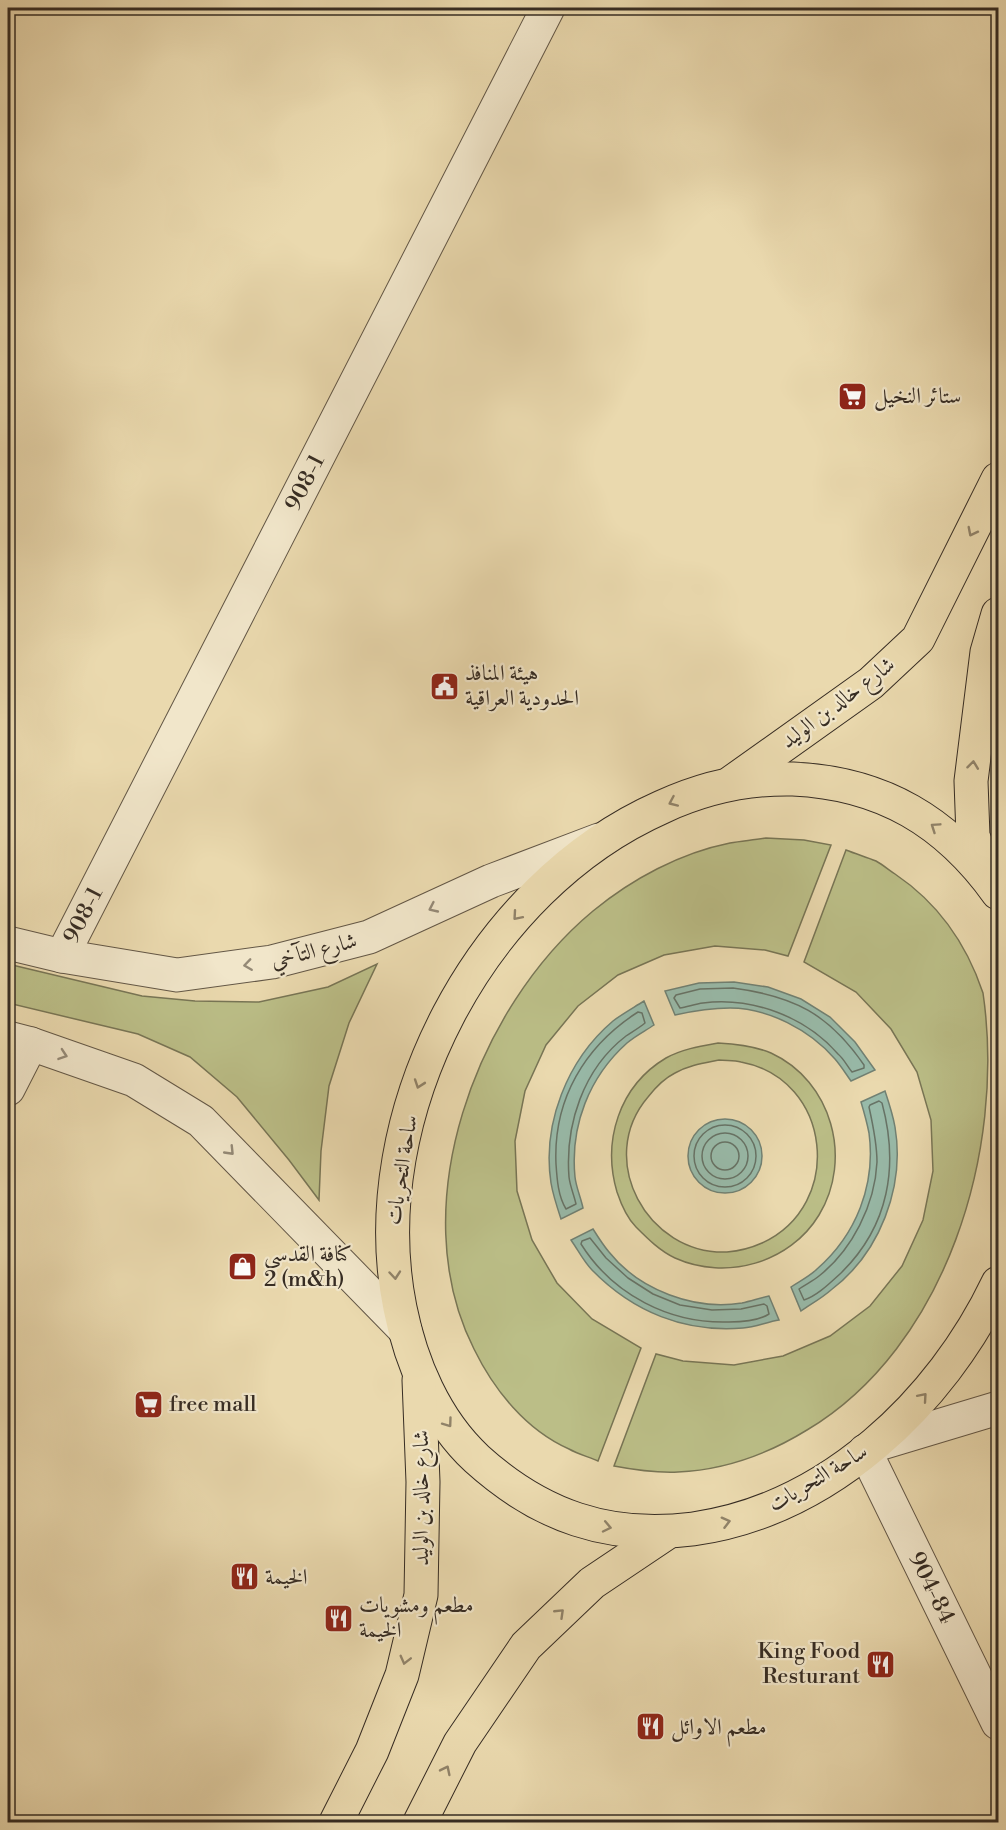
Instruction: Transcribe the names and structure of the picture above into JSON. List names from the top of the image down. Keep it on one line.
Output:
{"streets":{"main road":["شارع خالد بن الوليد","ساحة التحريات"],"street":["908-1","شارع التآخي","904-84"]},"crossings":[["908-1","شارع التآخي"],["شارع خالد بن الوليد","ساحة التحريات"],["شارع التآخي","ساحة التحريات"],["ساحة التحريات","904-84"]],"one_way":["شارع التآخي"],"places":{"supermarket":["ستائر النخيل","free mall"],"public building":["هيئة المنافذ الحدودية العراقية"],"shop":["كنافة القدسي 2 (m&h)"],"restaurant":["الخيمة","مطعم ومشويات الخيمة","King Food Resturant","مطعم الاوائل"]}}
